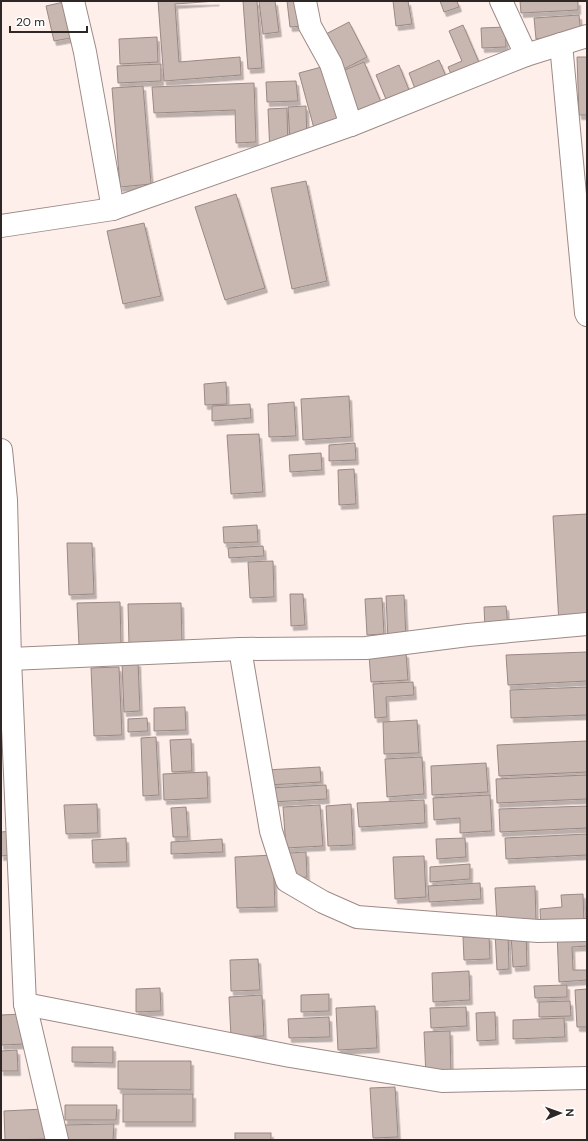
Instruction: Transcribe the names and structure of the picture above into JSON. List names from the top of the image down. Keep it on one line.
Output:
{"scale_bar":"20 m","north":"right"}
